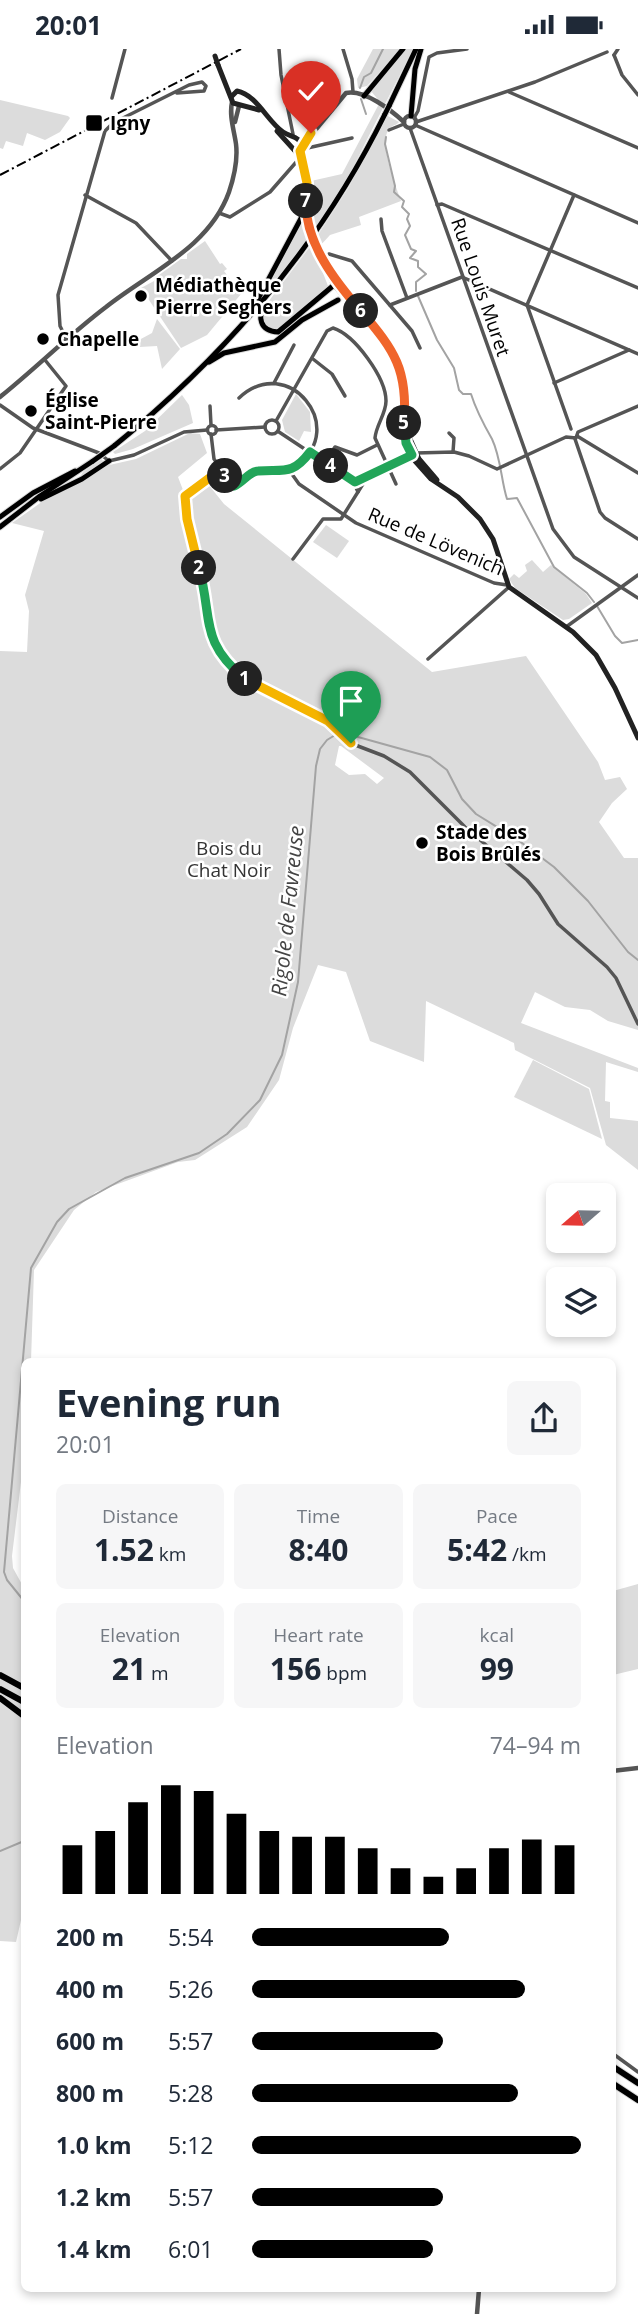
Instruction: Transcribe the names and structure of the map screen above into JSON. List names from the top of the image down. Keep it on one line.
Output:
{"streets":{"street":["Rue Louis Muret","Rue de Lövenich"]},"water":["Rigole de Favreuse"],"parks":["Bois du Chat Noir"],"places":{"transit":["Igny"],"other":["Médiathèque Pierre Seghers","Chapelle","Église Saint-Pierre","Stade des Bois Brûlés"]},"north":"left","page":{"status":"20:01","pins":["7","6","5","4","3","2","1"],"heading":["Evening run","20:01"],"stats":[["Distance","1.52 km"],["Time","8:40"],["Pace","5:42 /km"],["Elevation","21 m"],["Heart rate","156 bpm"],["kcal","99"]],"chart":["Elevation","74–94 m"],"list":[{"name":"200 m","note":"5:54"},{"name":"400 m","note":"5:26"},{"name":"600 m","note":"5:57"},{"name":"800 m","note":"5:28"},{"name":"1.0 km","note":"5:12"},{"name":"1.2 km","note":"5:57"},{"name":"1.4 km","note":"6:01"}]}}
